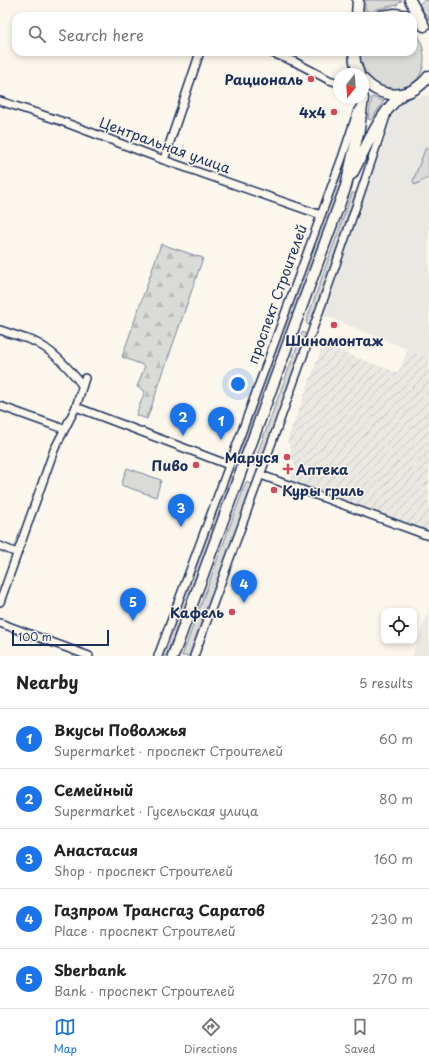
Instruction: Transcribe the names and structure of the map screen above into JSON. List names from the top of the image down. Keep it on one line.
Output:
{"streets":{"main road":["проспект Строителей"],"street":["Центральная улица"]},"crossings":[["Центральная улица","проспект Строителей"]],"places":{"other":["Рациональ","4x4","Шиномонтаж","Маруся","Пиво","Куры гриль","Кафель"],"health":["Аптека"]},"scale_bar":"100 m","north":"bottom","page":{"search":"Search here","pins":["2","1","3","4","5"],"scale":"100 m","heading":["Nearby","5 results"],"list":[{"mark":"1","name":"Вкусы Поволжья","note":"Supermarket · проспект Строителей","value":"60 m"},{"mark":"2","name":"Семейный","note":"Supermarket · Гусельская улица","value":"80 m"},{"mark":"3","name":"Анастасия","note":"Shop · проспект Строителей","value":"160 m"},{"mark":"4","name":"Газпром Трансгаз Саратов","note":"Place · проспект Строителей","value":"230 m"},{"mark":"5","name":"Sberbank","note":"Bank · проспект Строителей","value":"270 m"}],"nav":["Map","Directions","Saved"]}}
